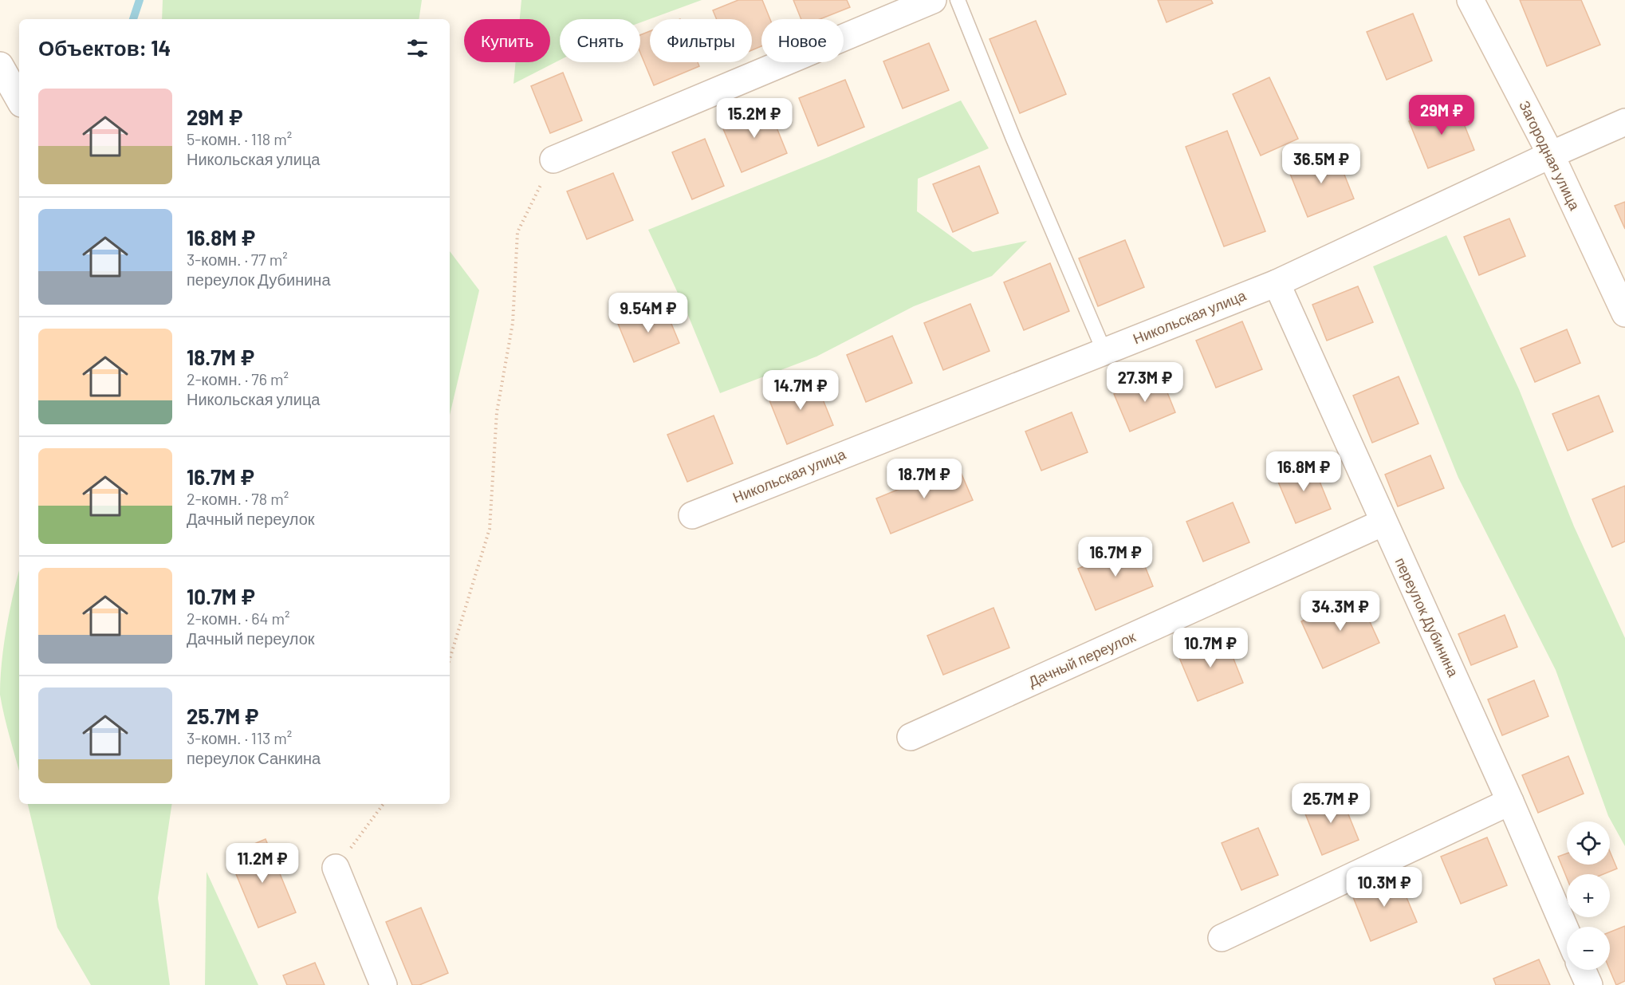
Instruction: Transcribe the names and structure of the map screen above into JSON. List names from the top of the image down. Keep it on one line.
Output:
{"streets":{"street":["Загородная улица","Никольская улица","переулок Дубинина","Дачный переулок"]},"crossings":[["Загородная улица","Никольская улица"],["Никольская улица","переулок Дубинина"],["переулок Дубинина","Дачный переулок"]],"page":{"chip":["Купить","Снять","Фильтры","Новое"],"heading":"Объектов: 14","list":[{"name":"29M ₽","note":"5-комн. · 118 m² · Никольская улица"},{"name":"16.8M ₽","note":"3-комн. · 77 m² · переулок Дубинина"},{"name":"18.7M ₽","note":"2-комн. · 76 m² · Никольская улица"},{"name":"16.7M ₽","note":"2-комн. · 78 m² · Дачный переулок"},{"name":"10.7M ₽","note":"2-комн. · 64 m² · Дачный переулок"},{"name":"25.7M ₽","note":"3-комн. · 113 m² · переулок Санкина"}],"price":["29M ₽","15.2M ₽","36.5M ₽","9.54M ₽","27.3M ₽","14.7M ₽","16.8M ₽","18.7M ₽","16.7M ₽","34.3M ₽","10.7M ₽","25.7M ₽","11.2M ₽","10.3M ₽"],"map_buttons":["+","−"]}}
